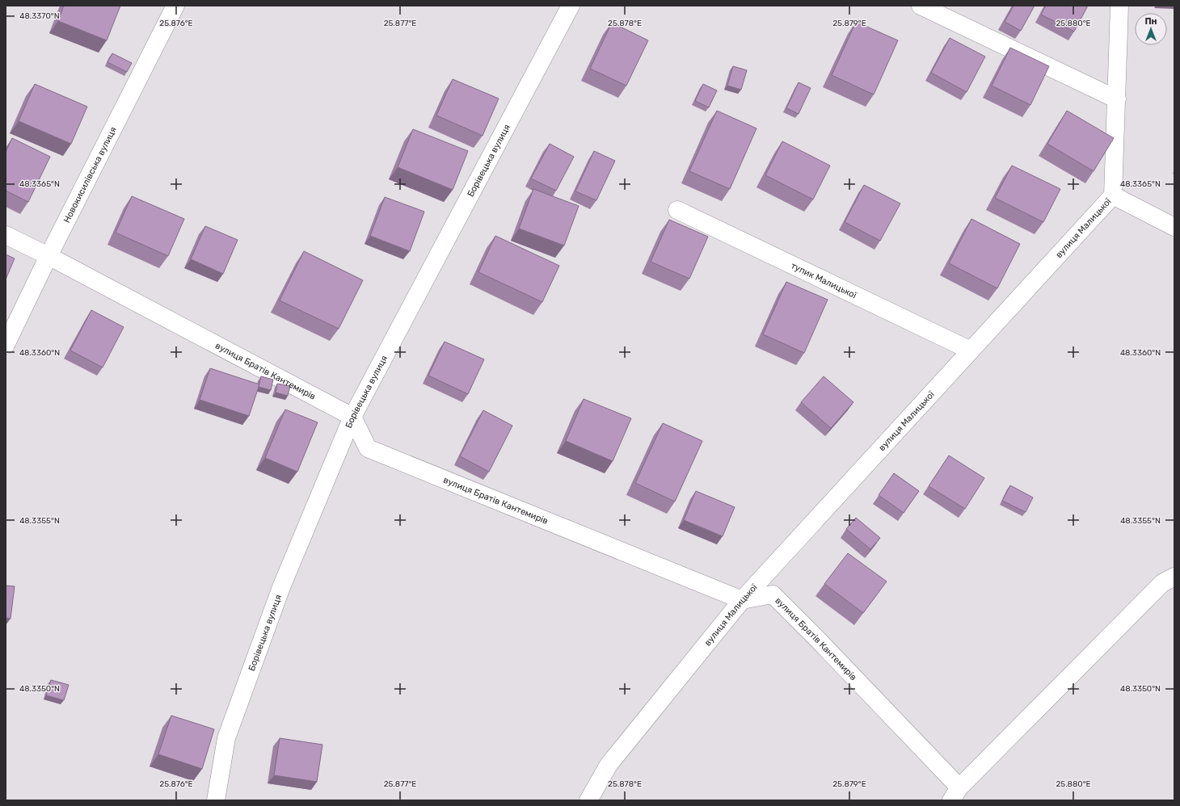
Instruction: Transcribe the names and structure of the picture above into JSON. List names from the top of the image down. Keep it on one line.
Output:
{"streets":{"street":["Борівецька вулиця","Новокисилівська вулиця","вулиця Малицької","тупик Малицької","вулиця Братів Кантемирів"]},"crossings":[["Борівецька вулиця","вулиця Братів Кантемирів"],["Новокисилівська вулиця","вулиця Братів Кантемирів"],["вулиця Малицької","тупик Малицької"],["вулиця Малицької","вулиця Братів Кантемирів"]],"north":"top","coordinates":["48.3370°N","25.876°E","25.877°E","25.878°E","25.879°E","25.880°E","48.3365°N","48.3360°N","48.3355°N","48.3350°N"]}
